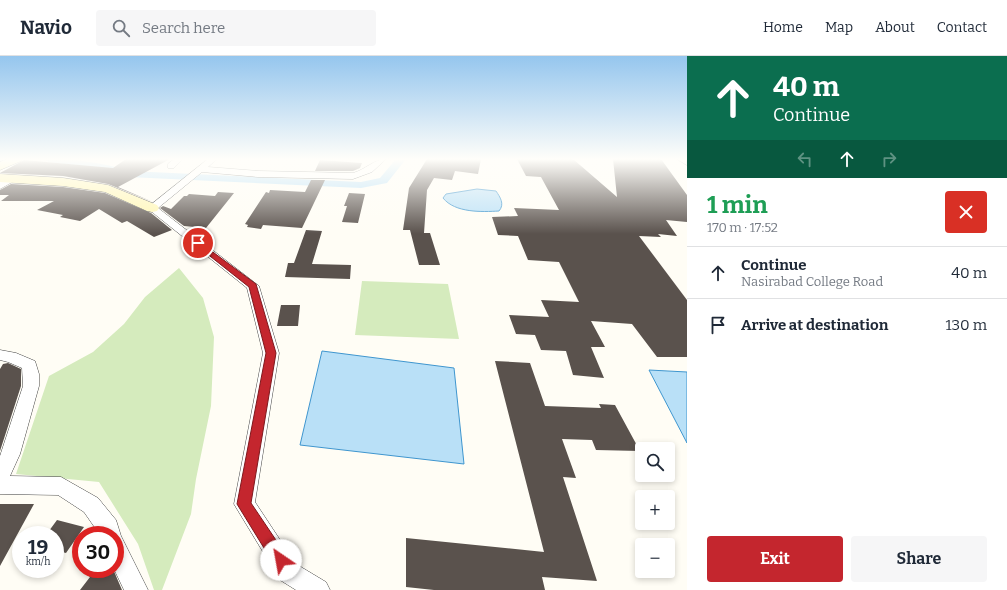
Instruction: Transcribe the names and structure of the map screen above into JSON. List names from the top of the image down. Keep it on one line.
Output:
{"page":{"header":"Navio","search":"Search here","nav":["Home","Map","About","Contact"],"turn":["40 m","Continue"],"heading":["1 min","170 m · 17:52"],"list":[{"name":"Continue","note":"Nasirabad College Road","value":"40 m"},{"name":"Arrive at destination","value":"130 m"}],"map_buttons":["+","−"],"speed":"19 km/h","limit":"30","buttons":["Exit","Share"]}}
